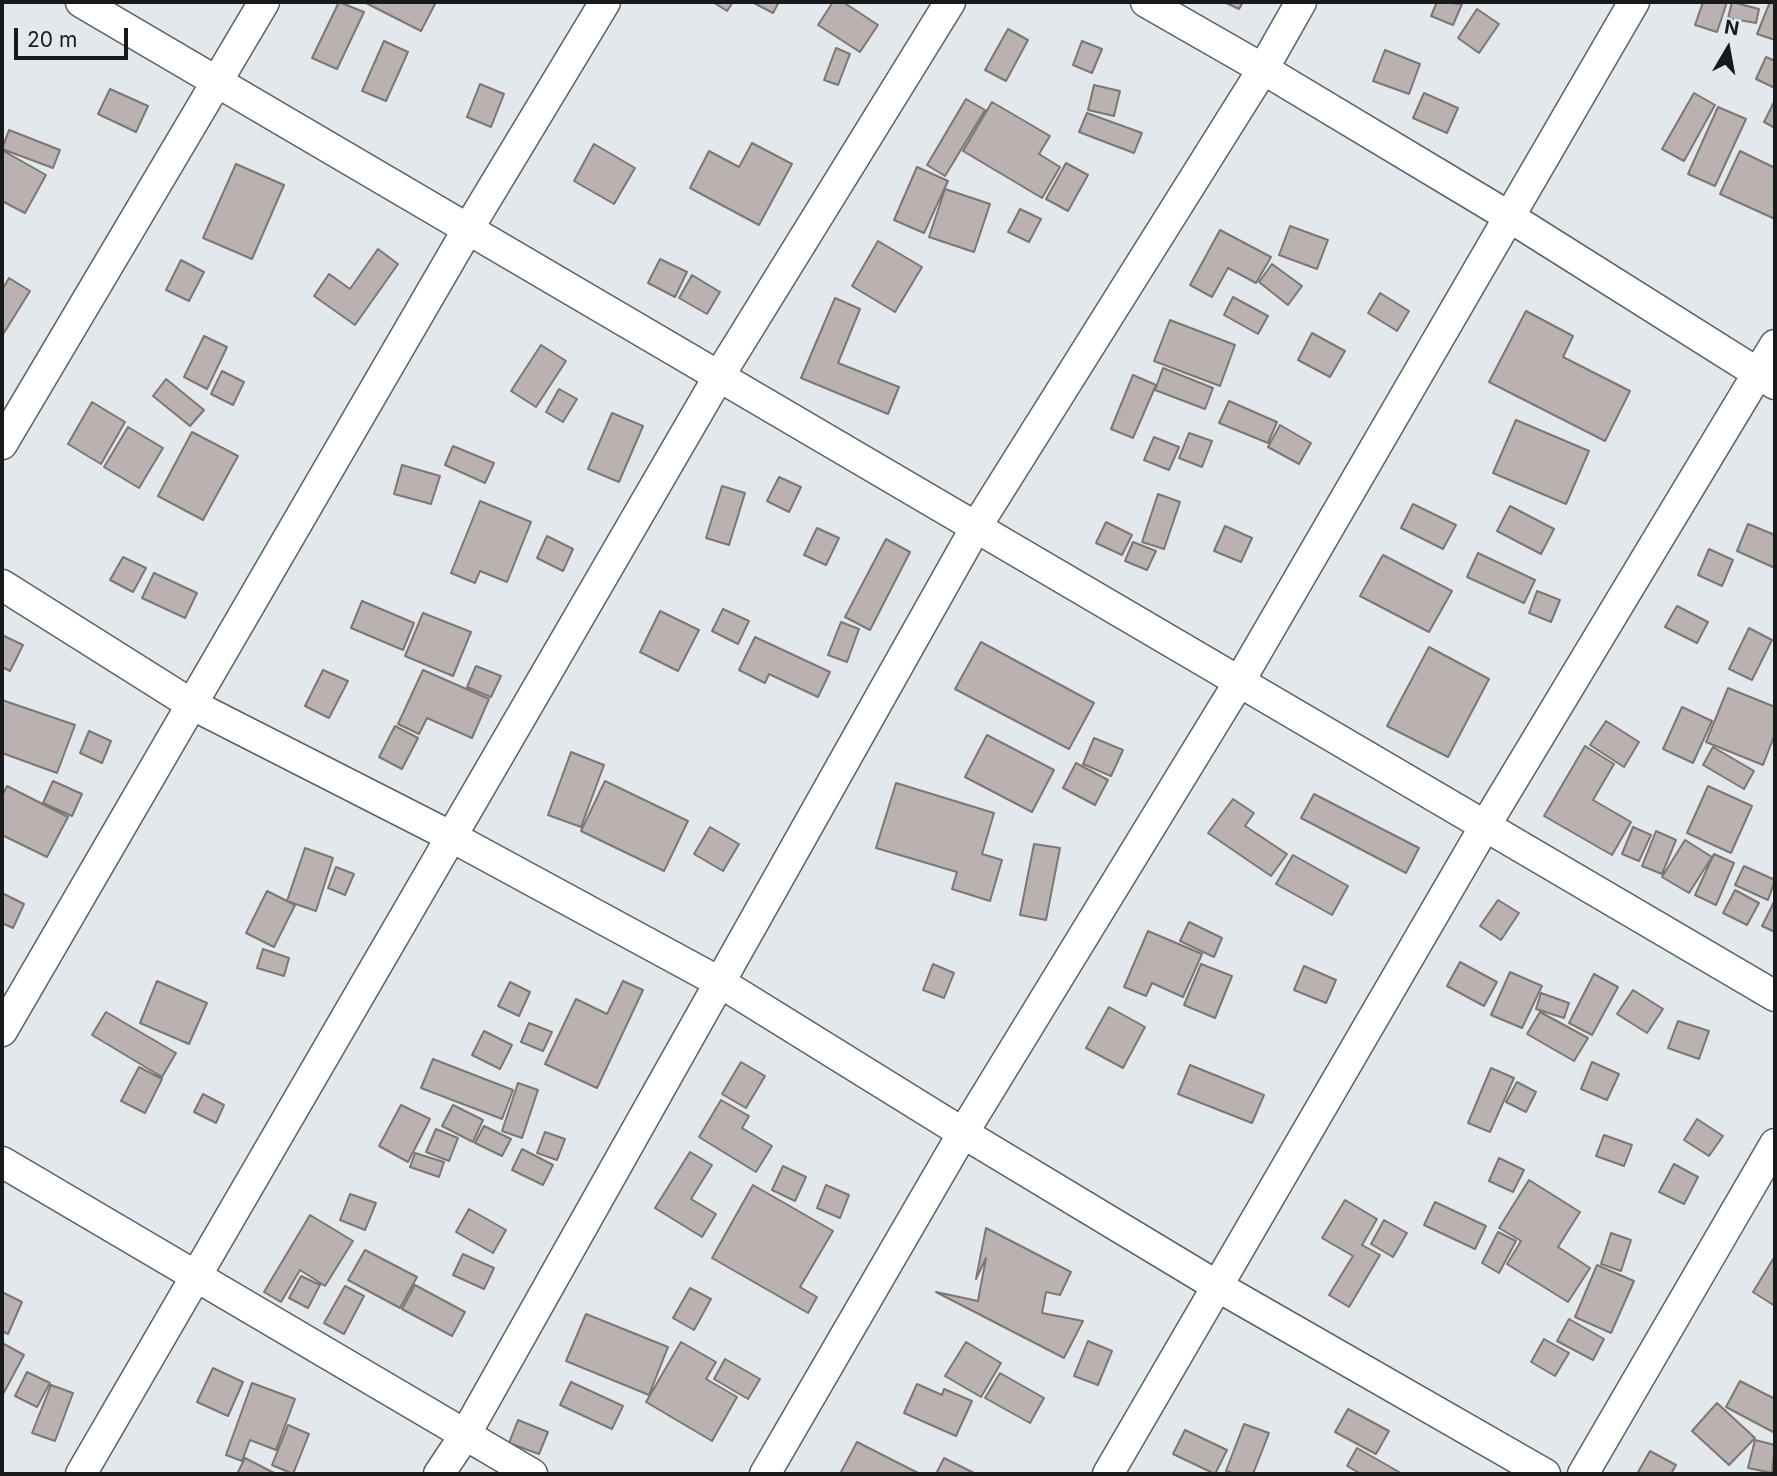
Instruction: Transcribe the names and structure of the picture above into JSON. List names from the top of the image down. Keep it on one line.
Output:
{"scale_bar":"20 m","north":"top"}
